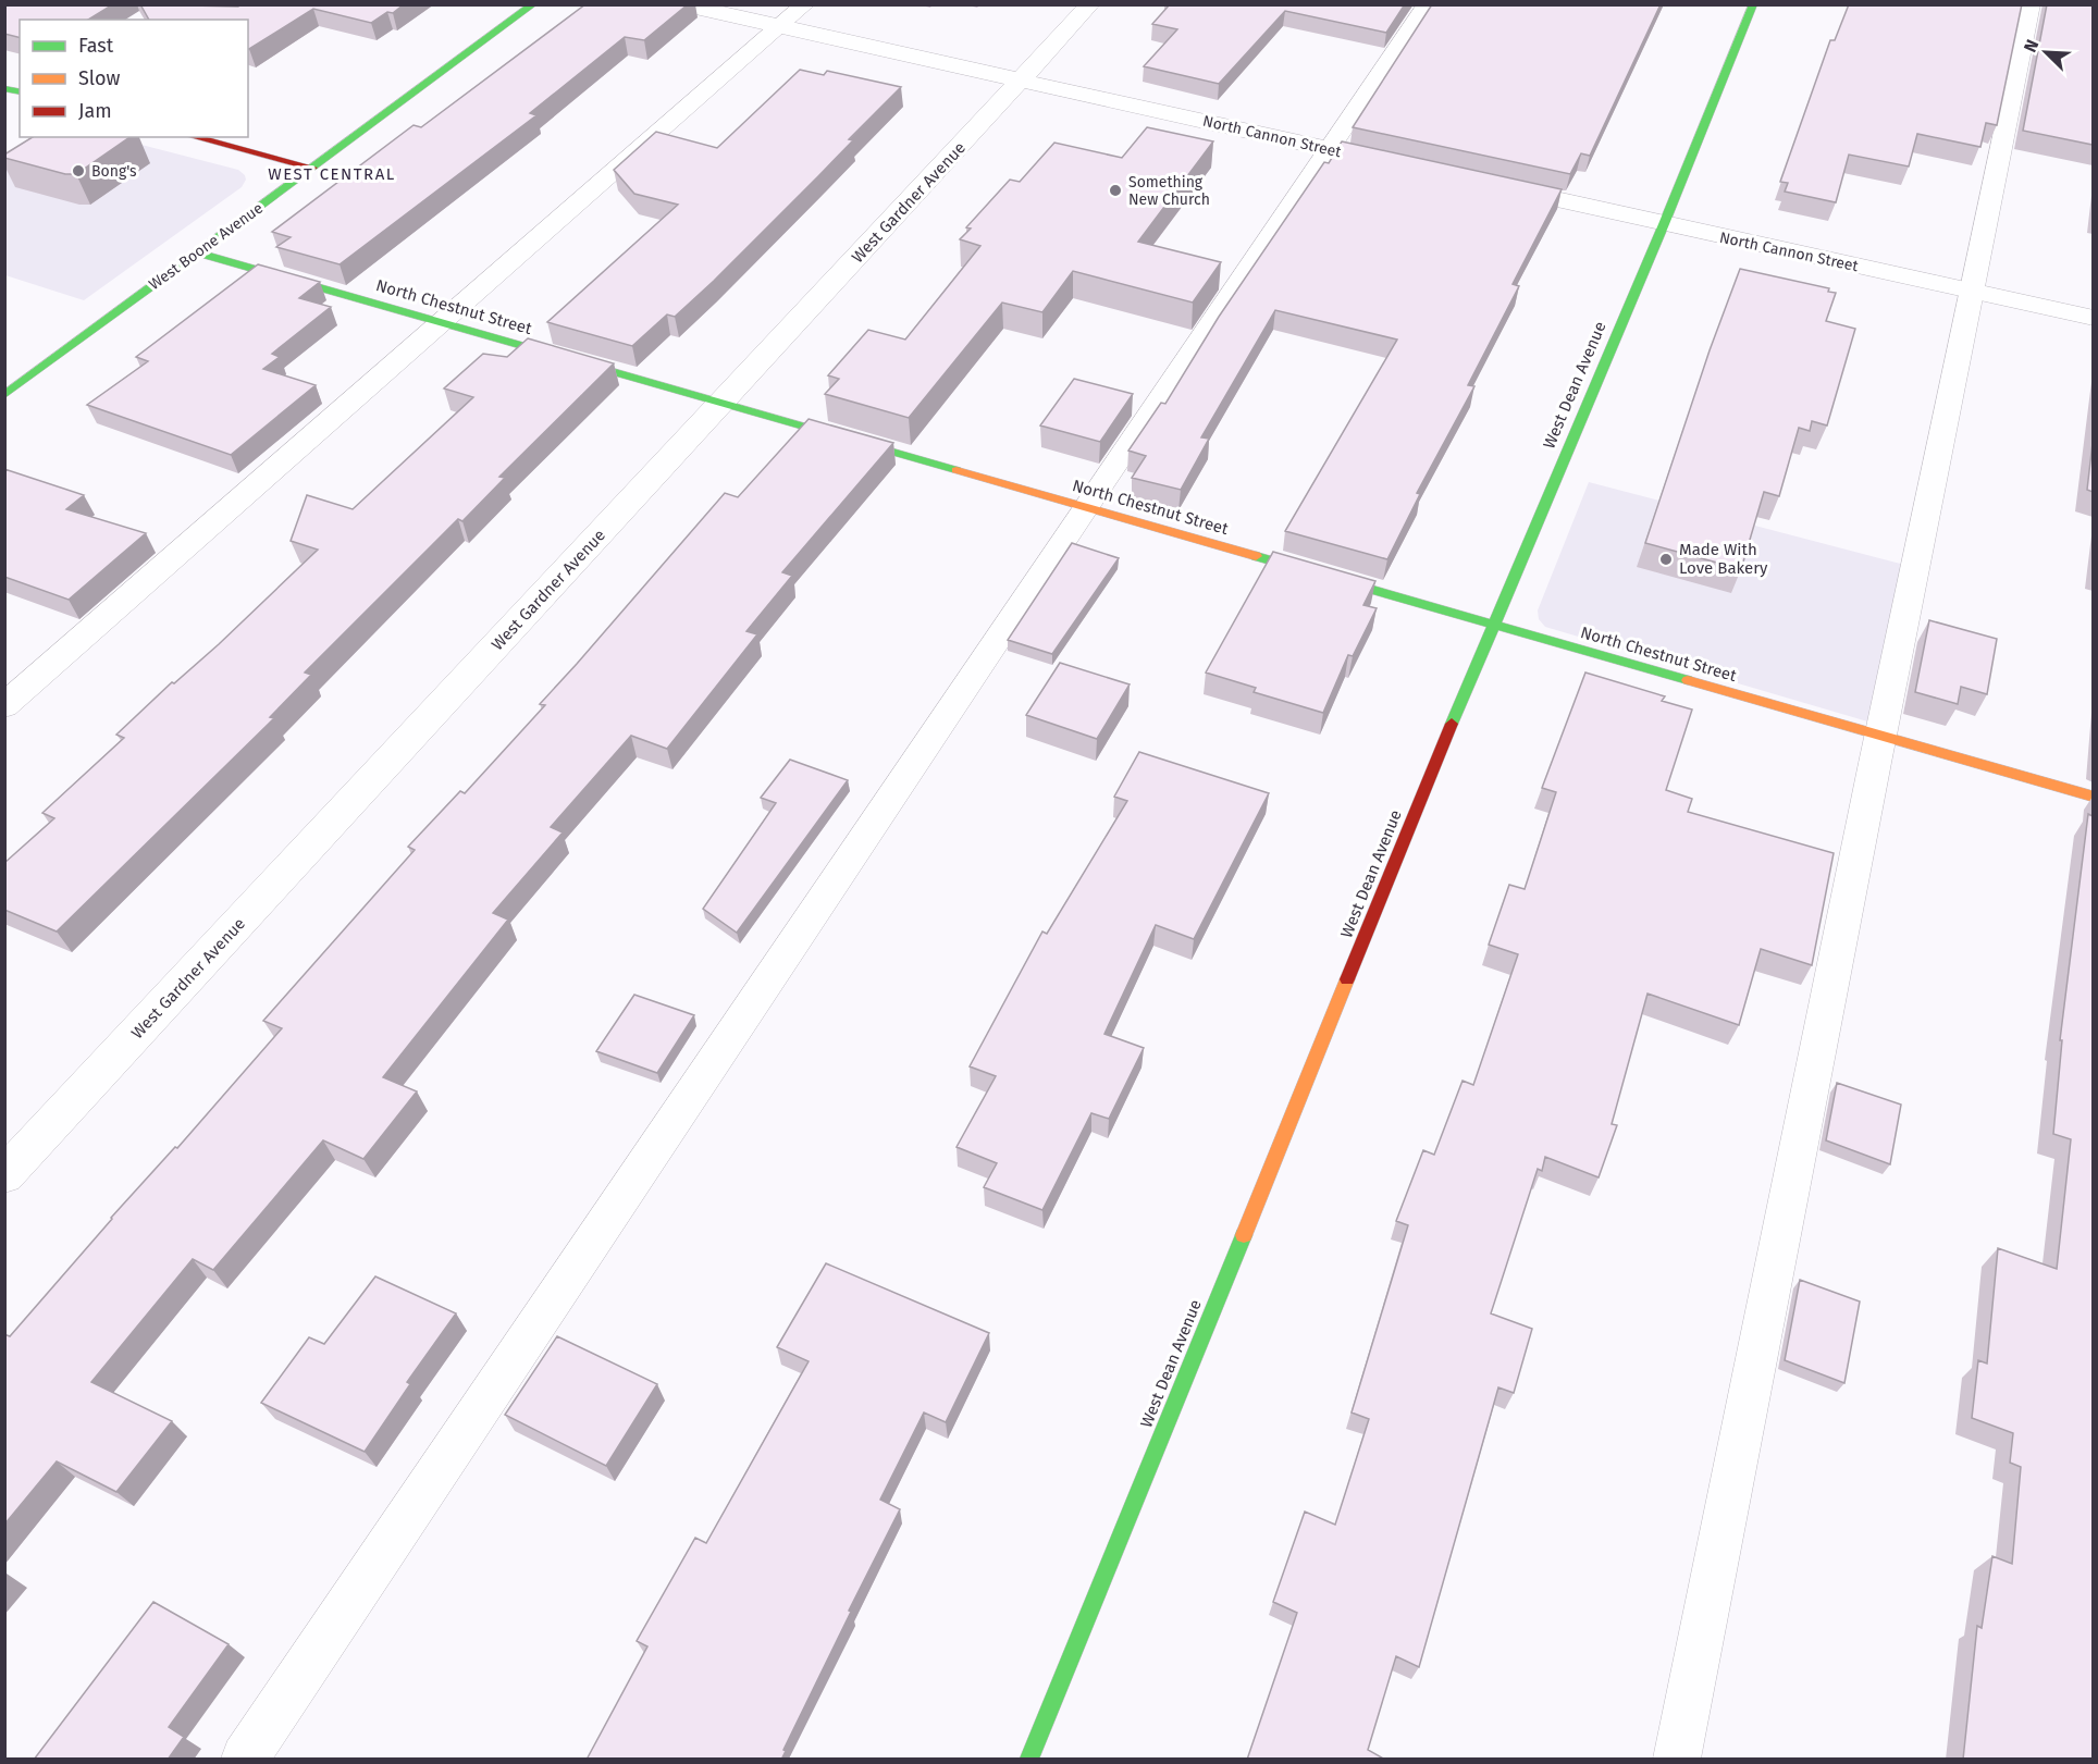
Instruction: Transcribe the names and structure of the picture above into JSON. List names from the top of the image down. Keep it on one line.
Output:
{"streets":{"street":["North Cannon Street","West Gardner Avenue","West Boone Avenue","North Chestnut Street","West Dean Avenue"]},"crossings":[["North Cannon Street","West Gardner Avenue"],["North Cannon Street","West Dean Avenue"],["West Gardner Avenue","North Chestnut Street"],["West Boone Avenue","North Chestnut Street"],["North Chestnut Street","West Dean Avenue"]],"districts":["WEST CENTRAL"],"places":["Bong's","Something New Church","Made With Love Bakery"],"legend":["Fast","Slow","Jam"],"north":"top left"}
